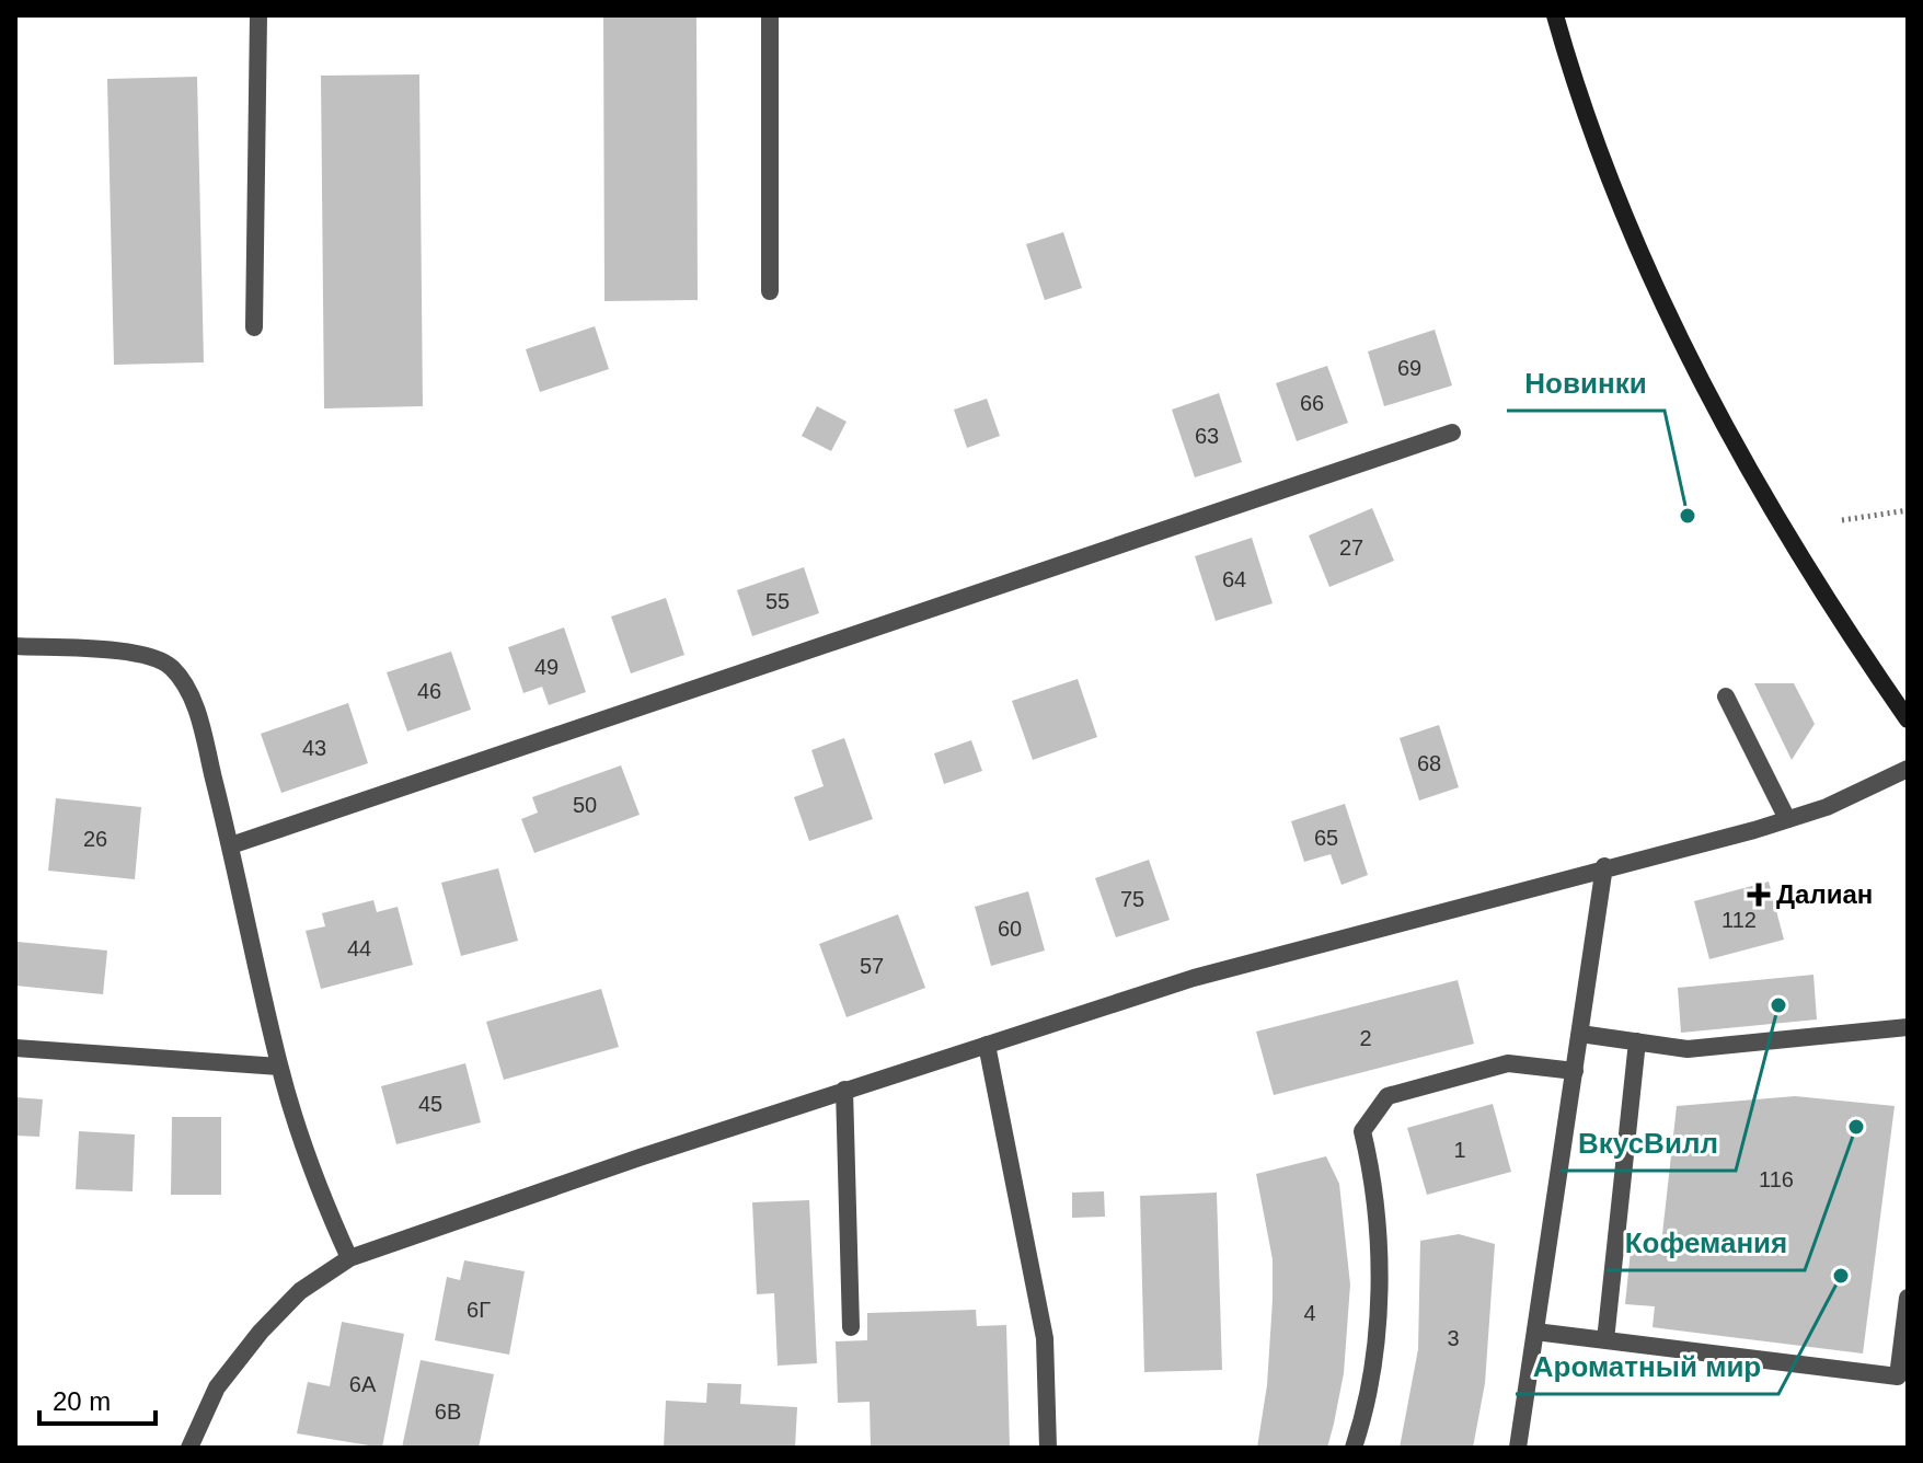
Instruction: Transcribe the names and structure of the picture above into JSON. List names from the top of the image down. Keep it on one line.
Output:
{"places":{"other":["Новинки","ВкусВилл","Кофемания","Ароматный мир"],"health":["Далиан"]},"house_numbers":["69","66","63","27","64","55","49","46","43","68","50","65","26","75","112","60","44","57","2","45","1","116","6Г","4","3","6А","6В"],"scale_bar":"20 m"}
